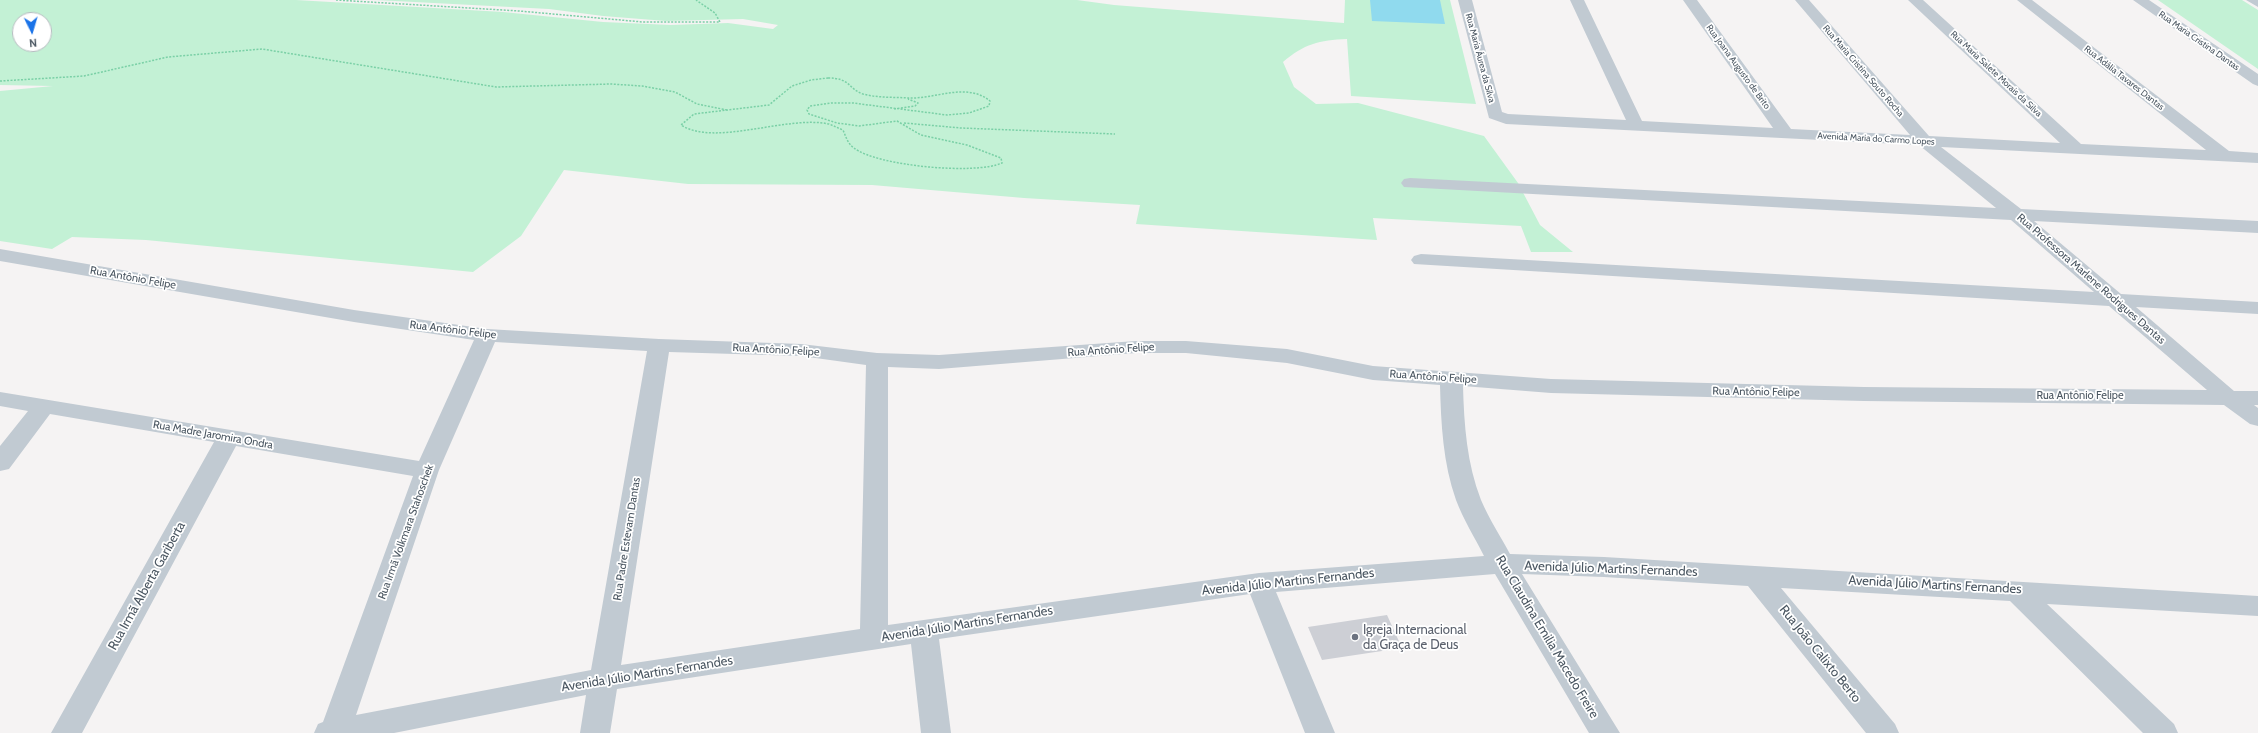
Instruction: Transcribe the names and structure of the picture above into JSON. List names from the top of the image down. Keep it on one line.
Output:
{"streets":{"street":["Rua Maria Cristina Dantas","Rua Maria Áurea da Silva","Rua Joana Augusto de Brito","Rua Maria Cristina Souto Rocha","Rua Maria Salete Morais da Silva","Rua Adália Tavares Dantas","Avenida Maria do Carmo Lopes","Rua Antônio Felipe","Rua Professora Marlene Rodrigues Dantas","Rua Madre Jaromira Ondra","Rua Irmã Volkmara Stahoschek","Rua Padre Estevam Dantas","Avenida Júlio Martins Fernandes","Rua Irmã Alberta Gariberta","Rua Claudina Emilia Macedo Freire","Rua João Calixto Berto"]},"crossings":[["Rua Maria Áurea da Silva","Avenida Maria do Carmo Lopes"],["Rua Joana Augusto de Brito","Avenida Maria do Carmo Lopes"],["Rua Maria Cristina Souto Rocha","Avenida Maria do Carmo Lopes"],["Rua Maria Cristina Souto Rocha","Rua Professora Marlene Rodrigues Dantas"],["Rua Maria Salete Morais da Silva","Avenida Maria do Carmo Lopes"],["Rua Adália Tavares Dantas","Avenida Maria do Carmo Lopes"],["Avenida Maria do Carmo Lopes","Rua Professora Marlene Rodrigues Dantas"],["Rua Antônio Felipe","Rua Professora Marlene Rodrigues Dantas"],["Rua Antônio Felipe","Rua Irmã Volkmara Stahoschek"],["Rua Antônio Felipe","Rua Padre Estevam Dantas"],["Rua Antônio Felipe","Rua Claudina Emilia Macedo Freire"],["Rua Madre Jaromira Ondra","Rua Irmã Volkmara Stahoschek"],["Rua Madre Jaromira Ondra","Rua Irmã Alberta Gariberta"],["Rua Irmã Volkmara Stahoschek","Avenida Júlio Martins Fernandes"],["Rua Padre Estevam Dantas","Avenida Júlio Martins Fernandes"],["Avenida Júlio Martins Fernandes","Rua Claudina Emilia Macedo Freire"],["Avenida Júlio Martins Fernandes","Rua João Calixto Berto"]],"places":["Igreja Internacional da Graça de Deus"],"north":"bottom"}
